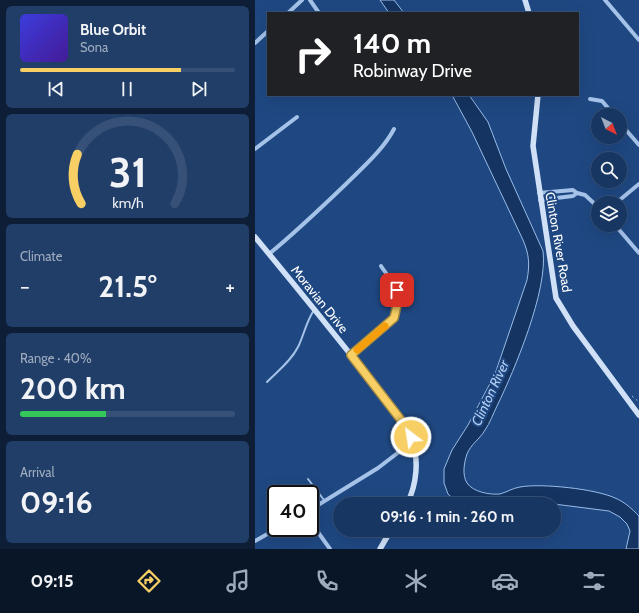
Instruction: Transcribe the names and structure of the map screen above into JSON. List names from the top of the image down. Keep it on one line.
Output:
{"streets":{"street":["Clinton River Road","Moravian Drive"]},"water":["Clinton River"],"north":"bottom right","page":{"turn":["140 m","Robinway Drive"],"song":["Blue Orbit","Sona"],"tile":["Climate",["Range · 40%","200 km"],["Arrival","09:16"]],"heat":["−","21.5°","+"],"limit":"40","trip":"09:16 · 1 min · 260 m","tabs":"09:15","gauge":["31","km/h"]}}
